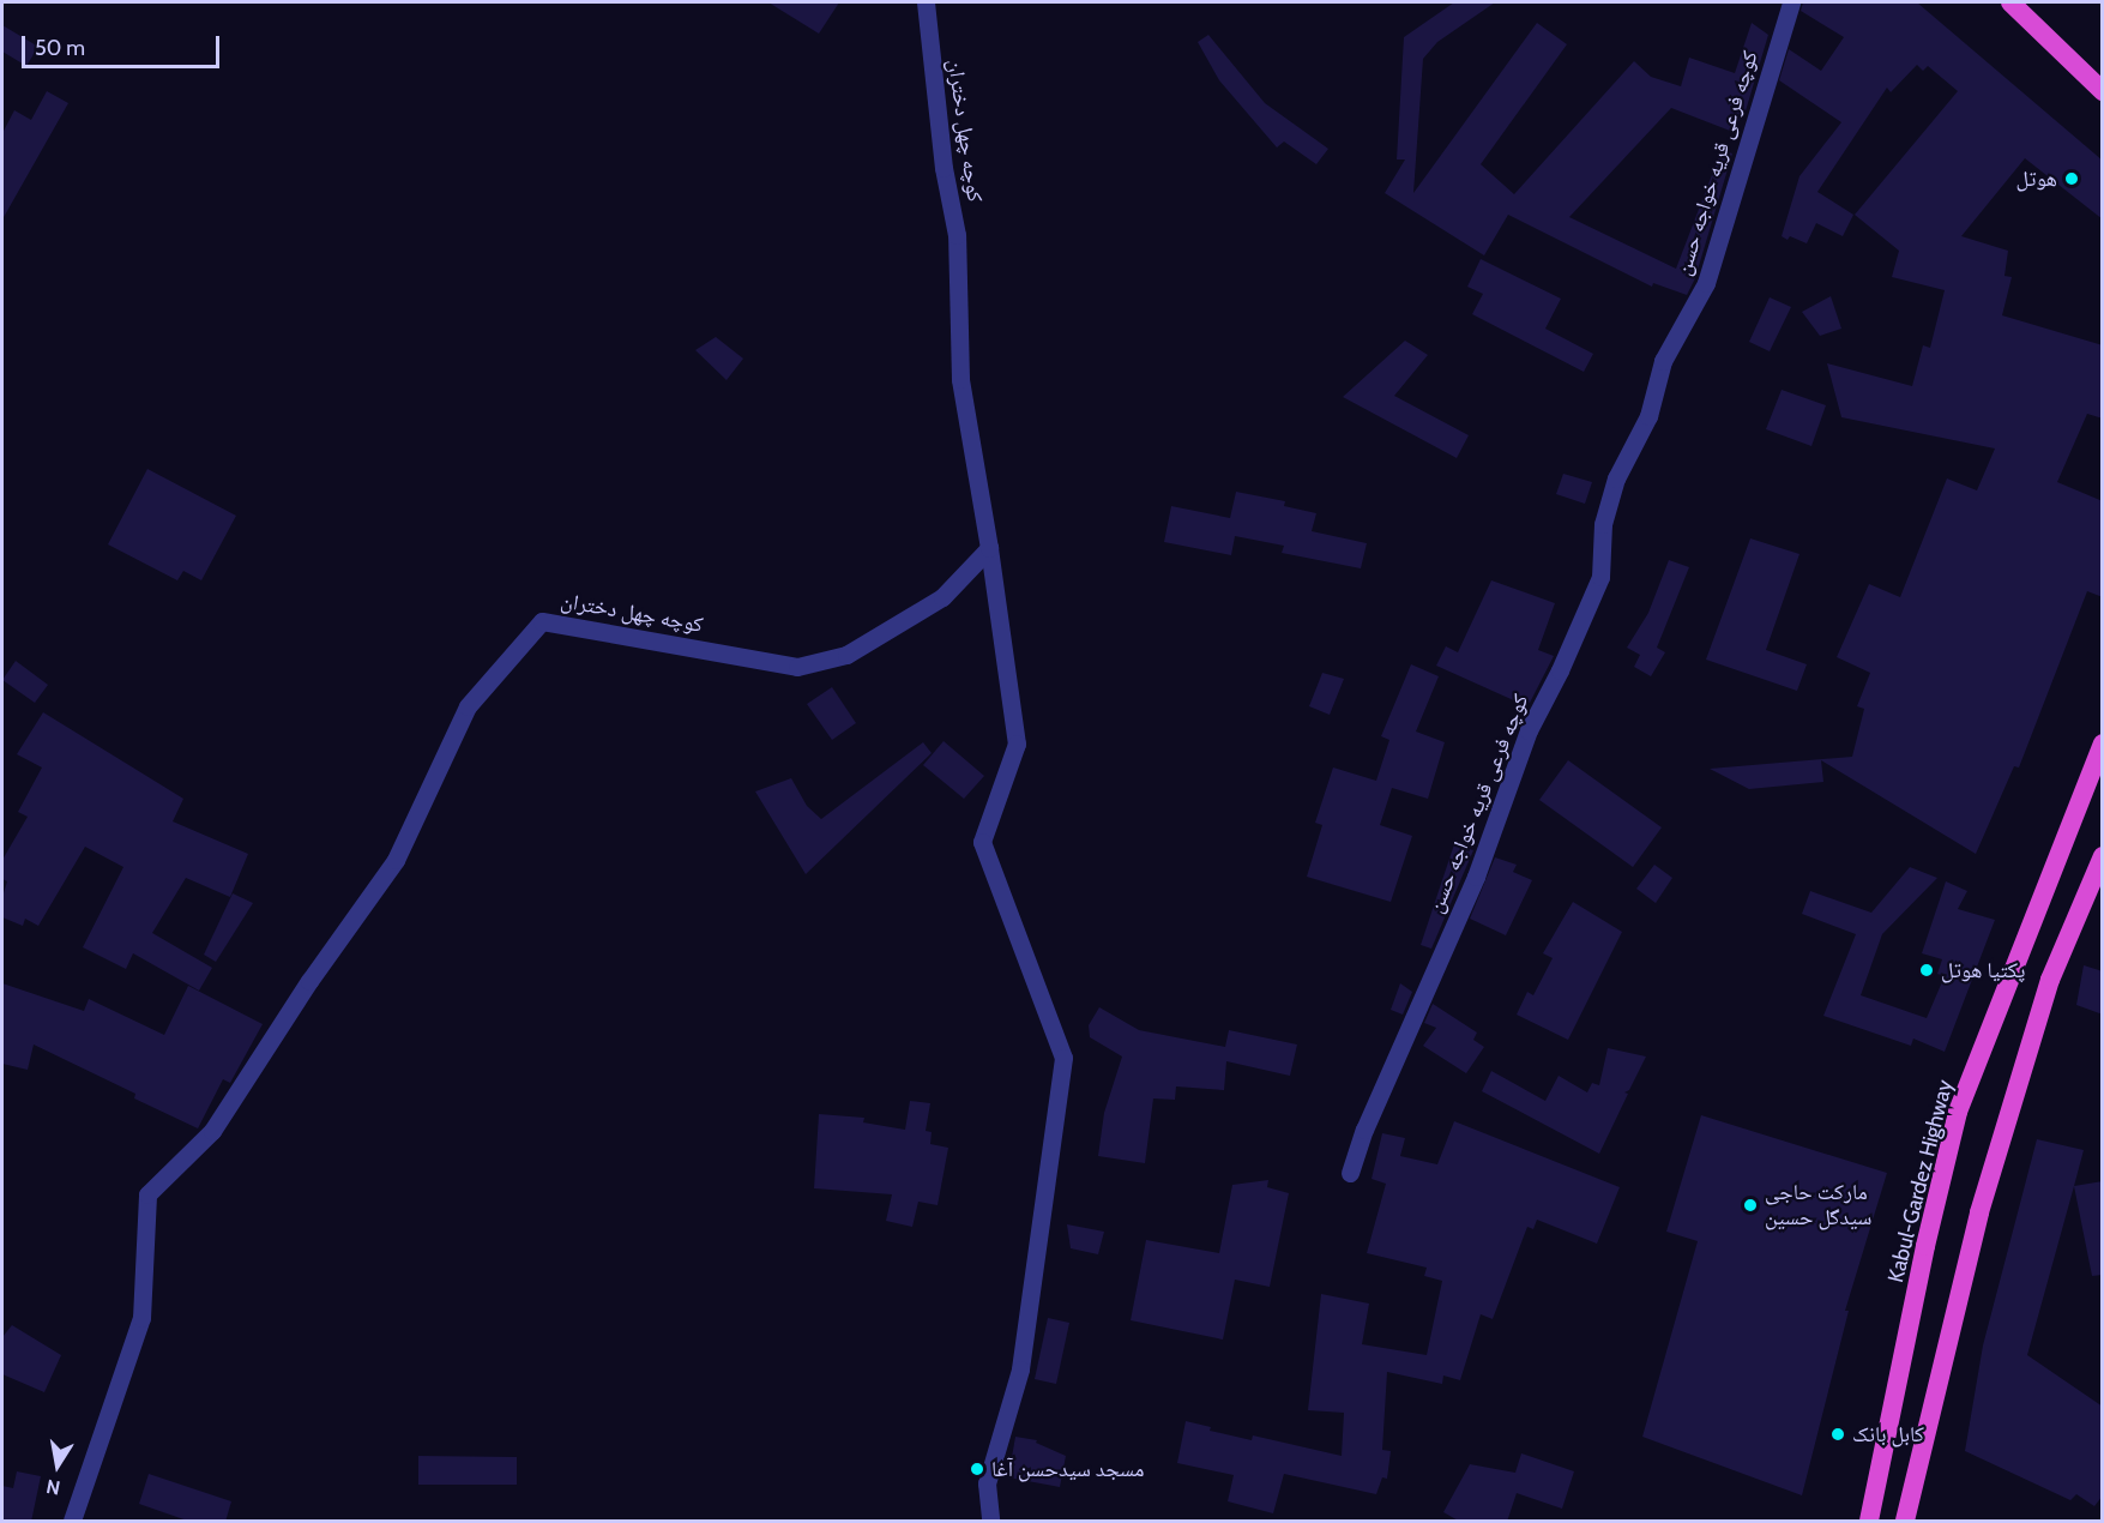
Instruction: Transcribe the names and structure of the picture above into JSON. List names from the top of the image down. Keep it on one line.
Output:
{"streets":{"highway":["Kabul-Gardez Highway"],"street":["کوچه چهل دختران","کوچه فرعی قریه خواجه حسن"]},"places":["هوتل","پکتیا هوتل","مارکت حاجی سیدگل حسین","کابل بانک","مسجد سیدحسن آغا"],"scale_bar":"50 m","north":"bottom"}
